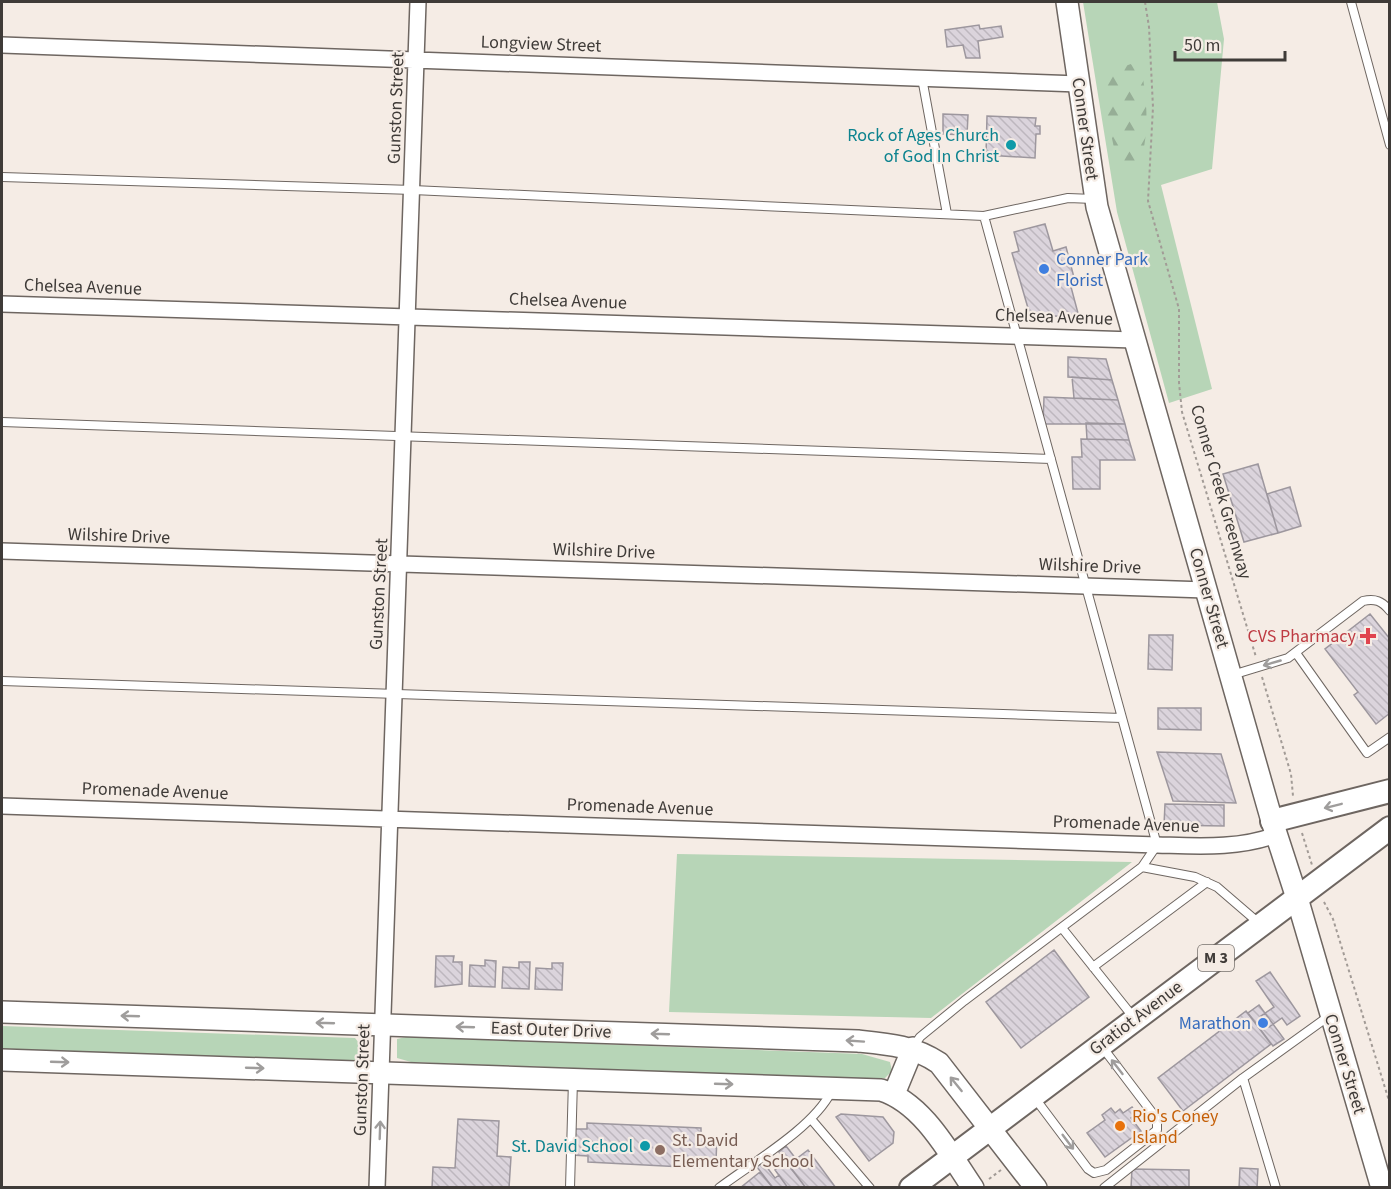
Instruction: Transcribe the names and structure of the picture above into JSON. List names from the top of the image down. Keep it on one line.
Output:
{"streets":{"main road":["M 3","Gratiot Avenue"],"street":["Longview Street","Gunston Street","Conner Street","Chelsea Avenue","Wilshire Drive","Promenade Avenue","East Outer Drive"],"path":["Conner Creek Greenway"]},"crossings":[["Longview Street","Gunston Street"],["Longview Street","Conner Street"],["Gunston Street","Chelsea Avenue"],["Gunston Street","Wilshire Drive"],["Gunston Street","Promenade Avenue"],["Gunston Street","East Outer Drive"],["Conner Street","Chelsea Avenue"],["Conner Street","Wilshire Drive"],["Conner Street","Promenade Avenue"],["Conner Street","Gratiot Avenue"],["Gratiot Avenue","East Outer Drive"]],"places":{"other":["Rock of Ages Church of God In Christ","Conner Park Florist","Marathon","Rio's Coney Island","St. David School","St. David Elementary School"],"health":["CVS Pharmacy"]},"scale_bar":"50 m"}
